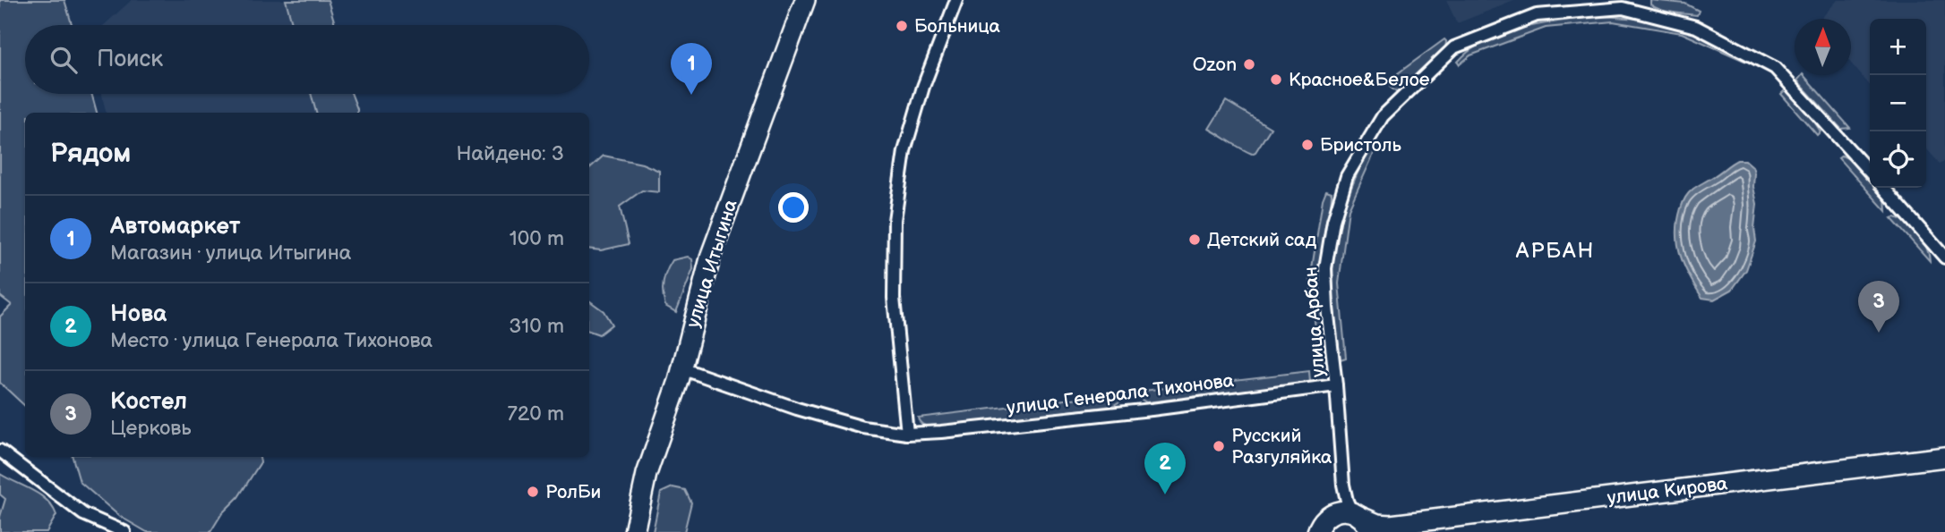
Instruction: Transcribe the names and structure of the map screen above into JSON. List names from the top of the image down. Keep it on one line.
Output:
{"streets":{"main road":["улица Итыгина","улица Кирова"],"street":["улица Арбан","улица Генерала Тихонова"]},"crossings":[["улица Итыгина","улица Генерала Тихонова"],["улица Арбан","улица Генерала Тихонова"]],"districts":["АРБАН"],"places":["Больница","Ozon","Красное&Белое","Бристоль","Детский сад","Русский Разгуляйка","РолБи"],"north":"top","page":{"map_buttons":["+","−"],"search":"Поиск","pins":["1","3","2"],"heading":["Рядом","Найдено: 3"],"list":[{"mark":"1","name":"Автомаркет","note":"Магазин · улица Итыгина","value":"100 m"},{"mark":"2","name":"Нова","note":"Место · улица Генерала Тихонова","value":"310 m"},{"mark":"3","name":"Костел","note":"Церковь","value":"720 m"}]}}
